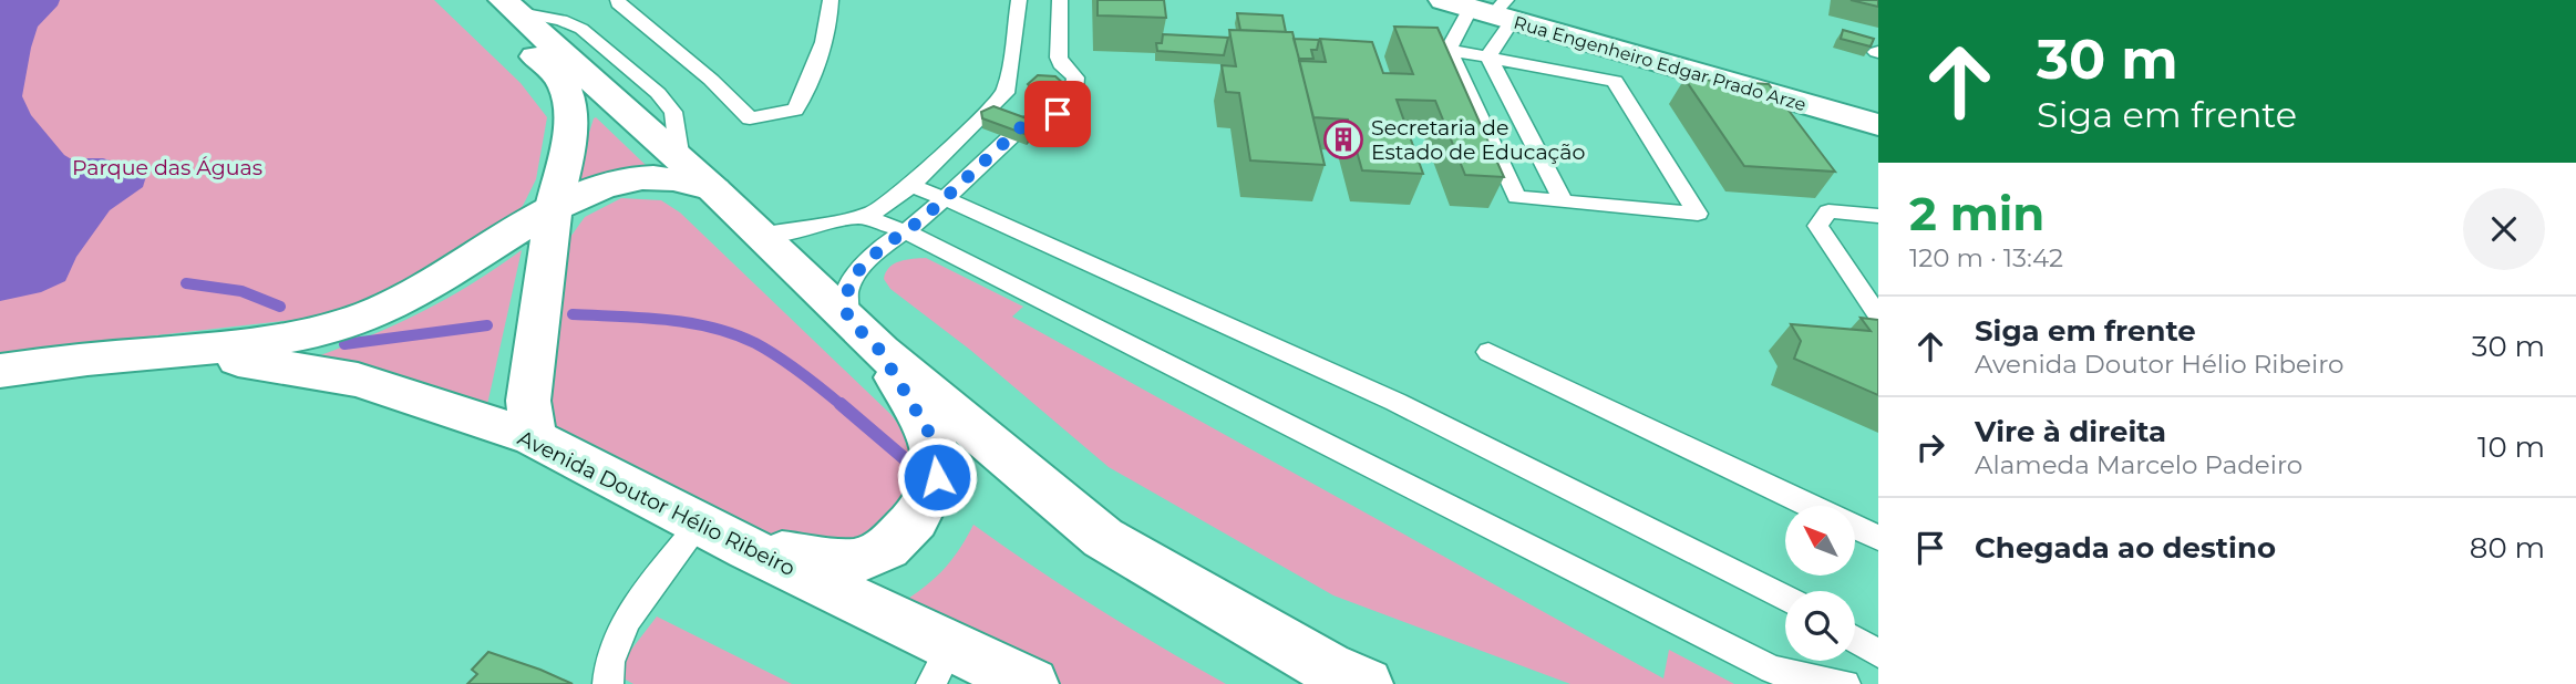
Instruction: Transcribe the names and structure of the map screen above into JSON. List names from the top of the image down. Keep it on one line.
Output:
{"streets":{"main road":["Rua Engenheiro Edgar Prado Arze","Avenida Doutor Hélio Ribeiro"]},"parks":["Parque das Águas"],"places":{"building":["Secretaria de Estado de Educação"]},"north":"top left","page":{"turn":["30 m","Siga em frente"],"heading":["2 min","120 m · 13:42"],"list":[{"name":"Siga em frente","note":"Avenida Doutor Hélio Ribeiro","value":"30 m"},{"name":"Vire à direita","note":"Alameda Marcelo Padeiro","value":"10 m"},{"name":"Chegada ao destino","value":"80 m"}]}}
